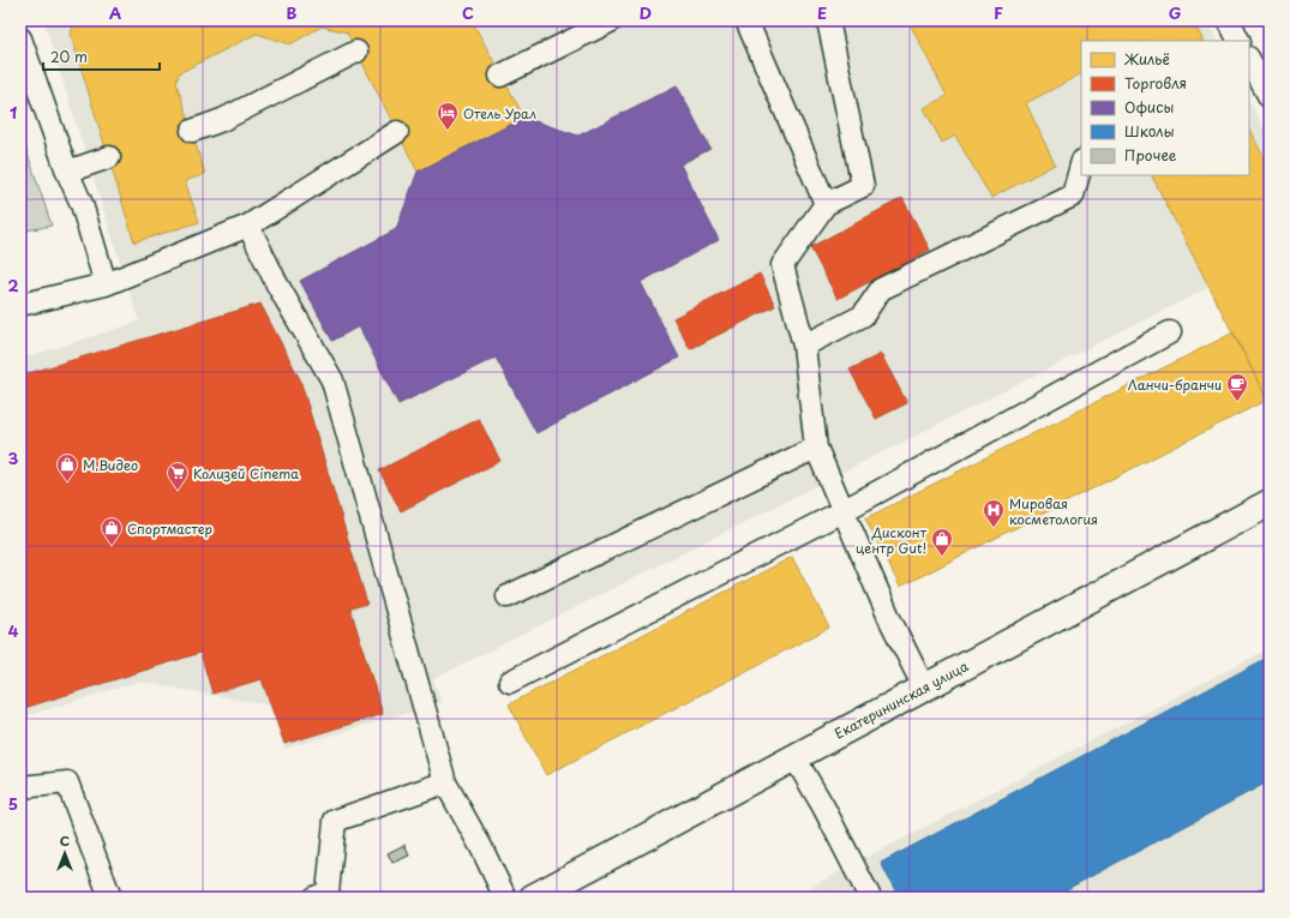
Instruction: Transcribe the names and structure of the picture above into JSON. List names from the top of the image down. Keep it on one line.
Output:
{"streets":{"main road":["Екатерининская улица"]},"places":{"hotel":["Отель Урал"],"cafe":["Ланчи-бранчи"],"shop":["М.Видео","Спортмастер","Дисконт центр Gut!"],"supermarket":["Колизей Cinema"],"hospital":["Мировая косметология"]},"legend":["Жильё","Торговля","Офисы","Школы","Прочее"],"scale_bar":"20 m","north":"top","grid":{"columns":["A","B","C","D","E","F","G"],"rows":["1","2","3","4","5"]}}
